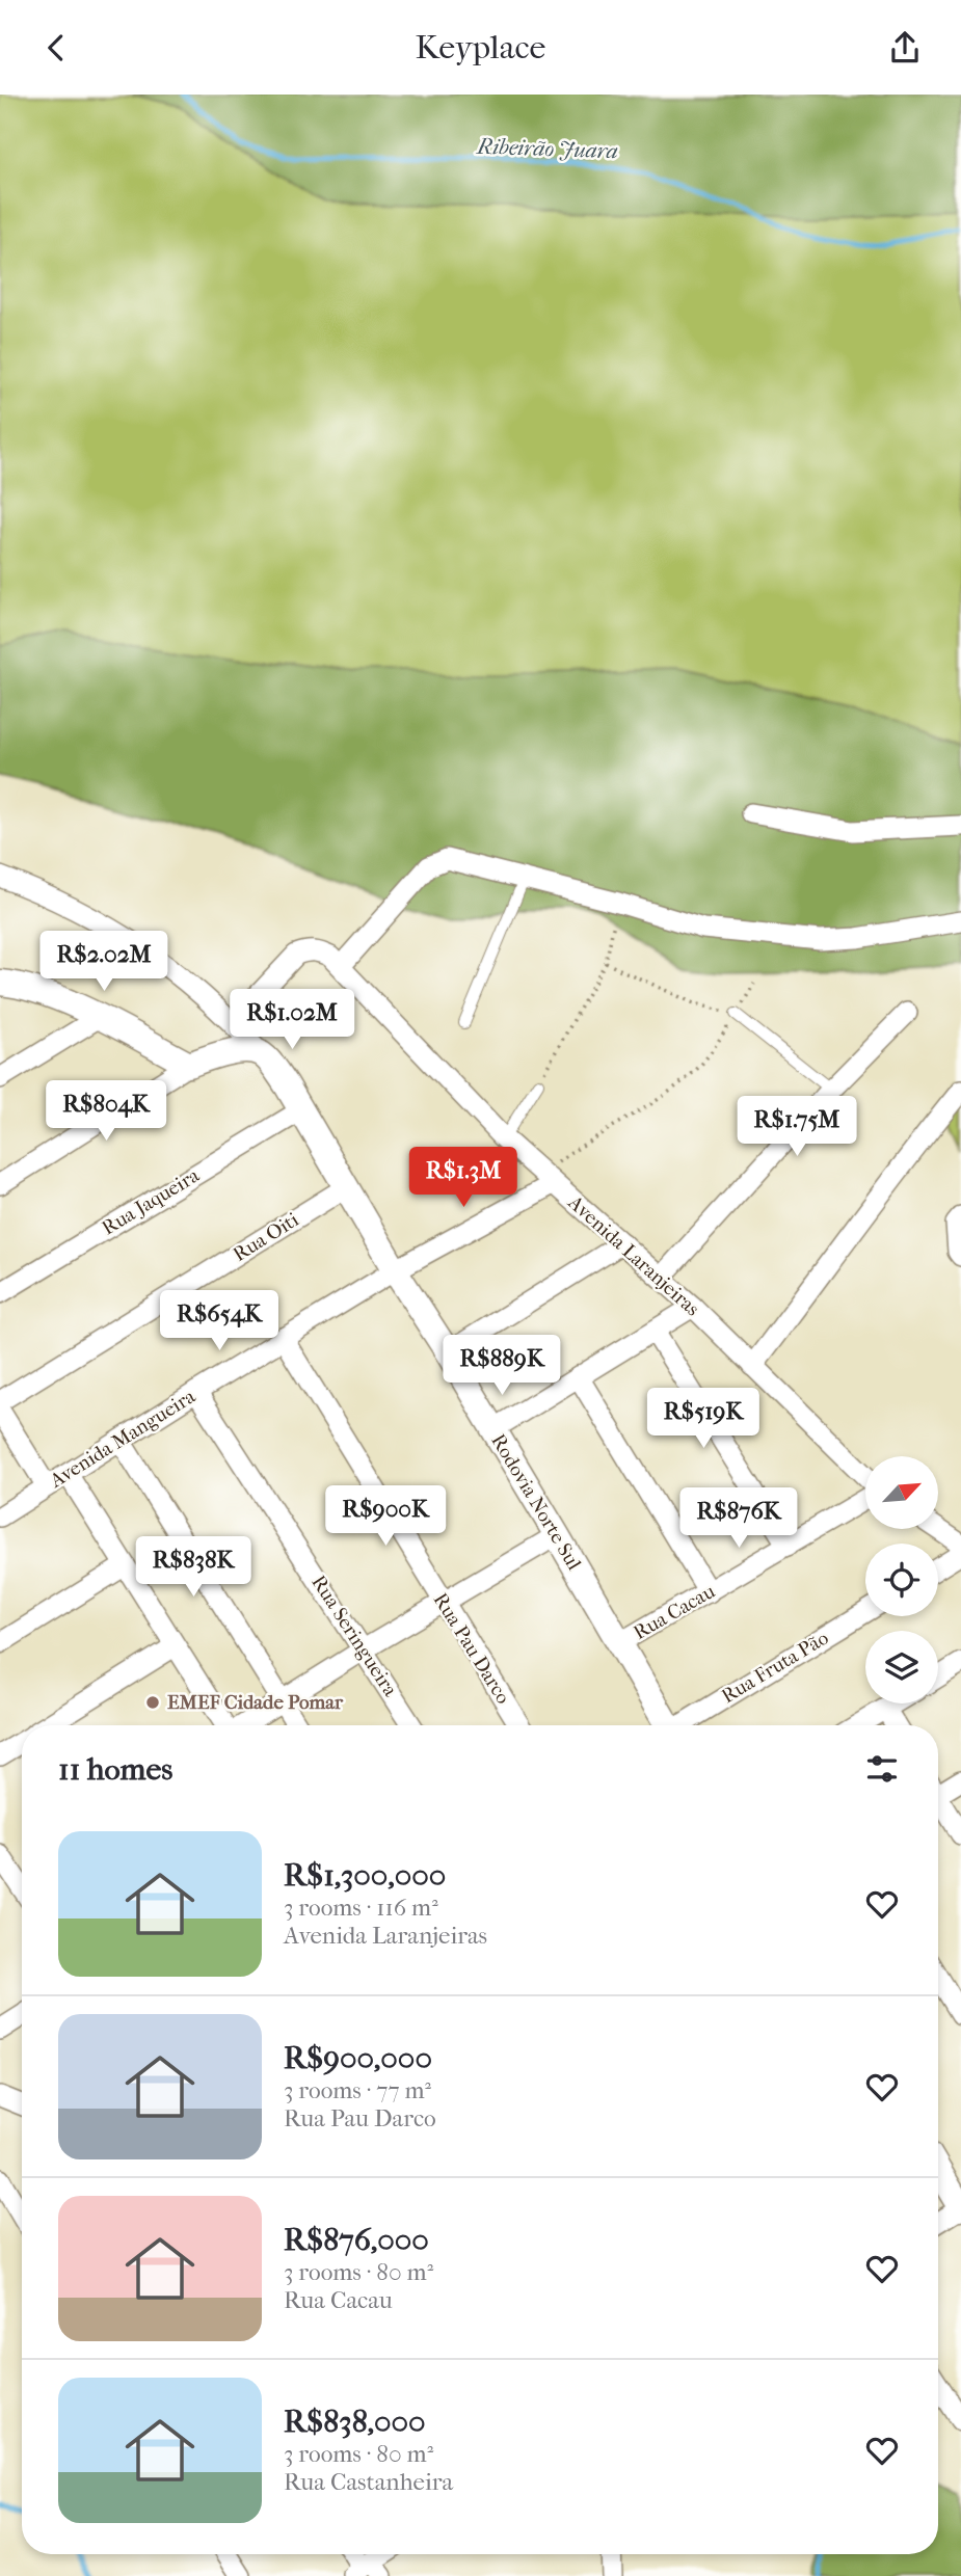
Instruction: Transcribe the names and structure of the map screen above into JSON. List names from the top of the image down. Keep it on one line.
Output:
{"streets":{"street":["Rua Jaqueira","Rua Oiti","Avenida Laranjeiras","Avenida Mangueira","Rodovia Norte Sul","Rua Cacau","Rua Seringueira","Rua Pau Darco","Rua Fruta Pão"]},"crossings":[["Rua Jaqueira","Rodovia Norte Sul"],["Rua Oiti","Rodovia Norte Sul"],["Avenida Laranjeiras","Avenida Mangueira"],["Avenida Laranjeiras","Rodovia Norte Sul"],["Avenida Mangueira","Rodovia Norte Sul"],["Avenida Mangueira","Rua Seringueira"],["Avenida Mangueira","Rua Pau Darco"],["Rodovia Norte Sul","Rua Cacau"]],"water":["Ribeirão Juara"],"places":["EMEF Cidade Pomar"],"north":"top right","page":{"header":"Keyplace","price":["R$2.02M","R$1.02M","R$804K","R$1.75M","R$1.3M","R$654K","R$889K","R$519K","R$900K","R$876K","R$838K"],"heading":"11 homes","list":[{"name":"R$1,300,000","note":"3 rooms · 116 m² · Avenida Laranjeiras"},{"name":"R$900,000","note":"3 rooms · 77 m² · Rua Pau Darco"},{"name":"R$876,000","note":"3 rooms · 80 m² · Rua Cacau"},{"name":"R$838,000","note":"3 rooms · 80 m² · Rua Castanheira"}]}}
